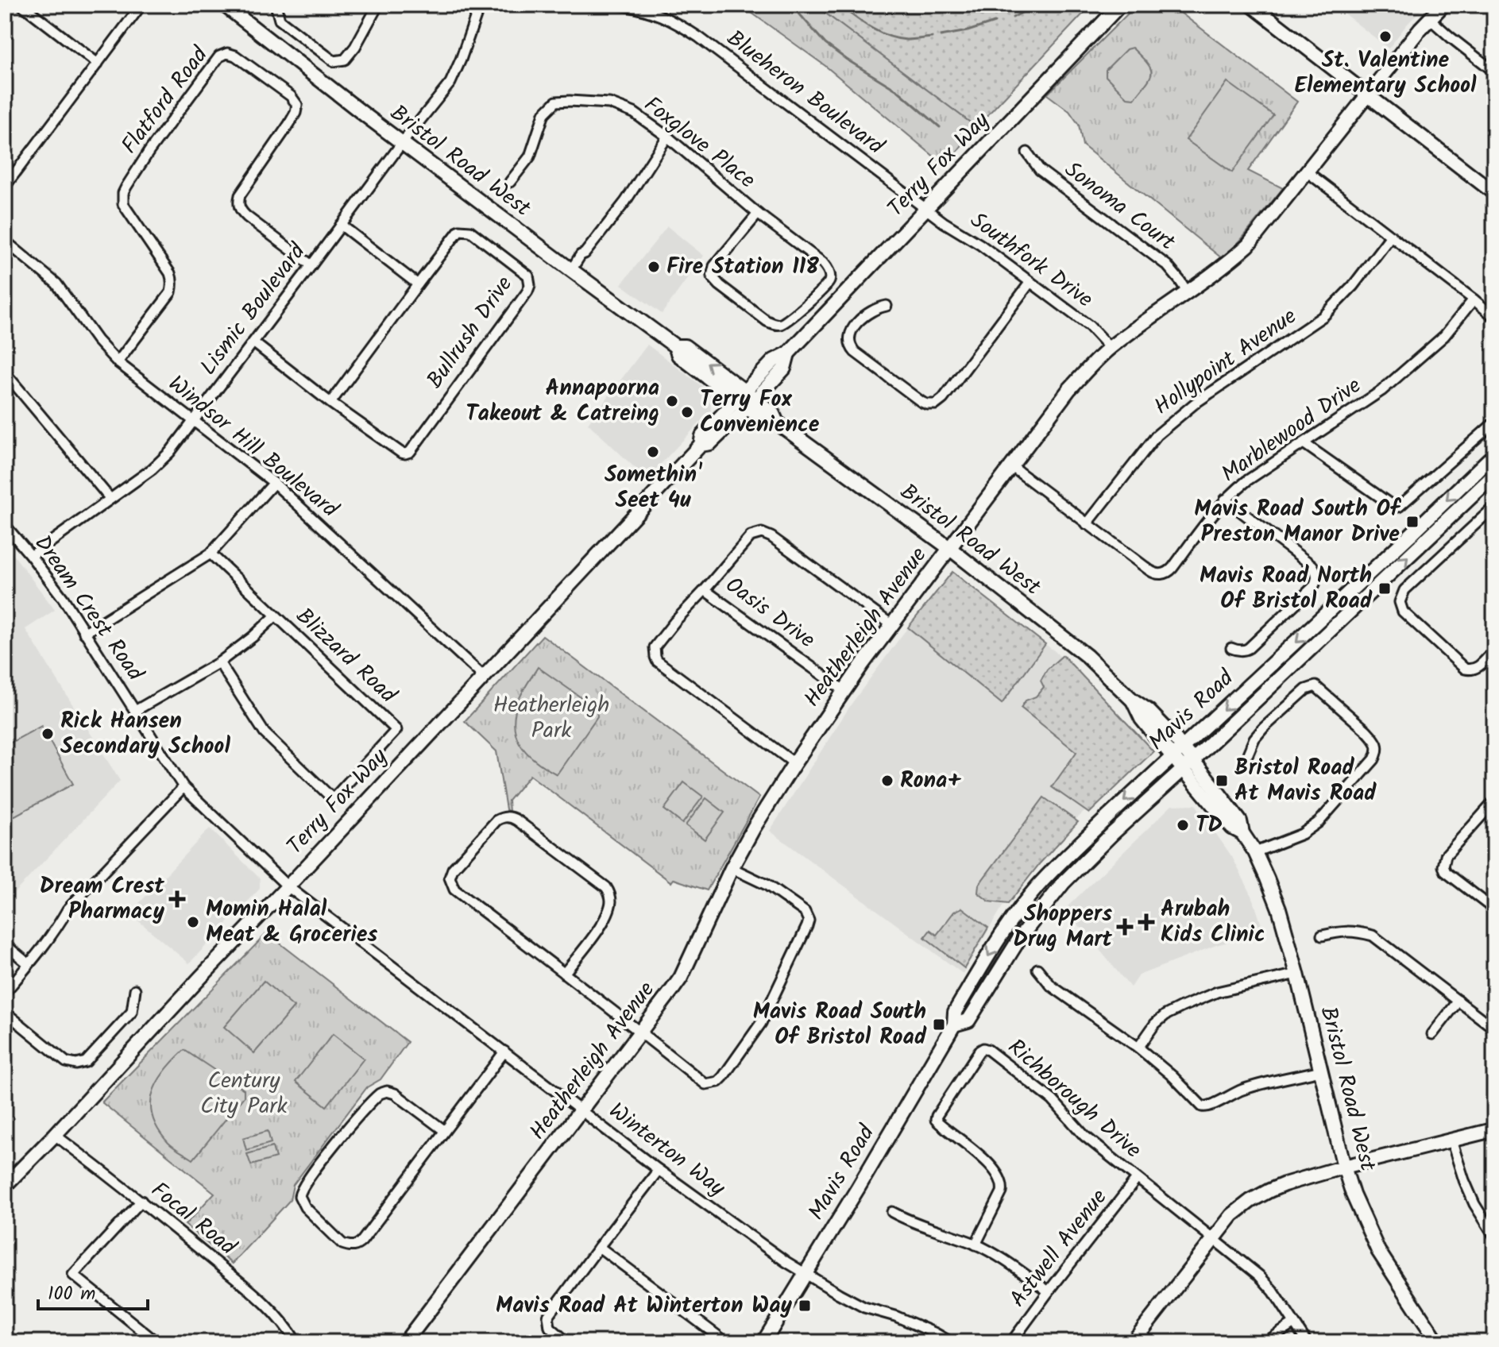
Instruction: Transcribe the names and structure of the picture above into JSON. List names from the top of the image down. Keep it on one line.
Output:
{"streets":{"street":["Blueheron Boulevard","Flatford Road","Foxglove Place","Bristol Road West","Terry Fox Way","Sonoma Court","Southfork Drive","Lismic Boulevard","Bullrush Drive","Hollypoint Avenue","Marblewood Drive","Windsor Hill Boulevard","Dream Crest Road","Oasis Drive","Heatherleigh Avenue","Blizzard Road","Mavis Road","Richborough Drive","Winterton Way","Focal Road","Astwell Avenue"]},"crossings":[["Blueheron Boulevard","Terry Fox Way"],["Blueheron Boulevard","Southfork Drive"],["Flatford Road","Lismic Boulevard"],["Flatford Road","Windsor Hill Boulevard"],["Bristol Road West","Terry Fox Way"],["Bristol Road West","Lismic Boulevard"],["Bristol Road West","Heatherleigh Avenue"],["Bristol Road West","Mavis Road"],["Terry Fox Way","Southfork Drive"],["Terry Fox Way","Windsor Hill Boulevard"],["Terry Fox Way","Dream Crest Road"],["Terry Fox Way","Winterton Way"],["Terry Fox Way","Focal Road"],["Sonoma Court","Heatherleigh Avenue"],["Southfork Drive","Heatherleigh Avenue"],["Lismic Boulevard","Bullrush Drive"],["Lismic Boulevard","Windsor Hill Boulevard"],["Lismic Boulevard","Dream Crest Road"],["Hollypoint Avenue","Marblewood Drive"],["Marblewood Drive","Heatherleigh Avenue"],["Dream Crest Road","Winterton Way"],["Oasis Drive","Heatherleigh Avenue"],["Heatherleigh Avenue","Winterton Way"],["Mavis Road","Winterton Way"],["Richborough Drive","Astwell Avenue"]],"parks":["Heatherleigh Park","Century City Park"],"places":{"other":["St. Valentine Elementary School","Fire Station 118","Annapoorna Takeout & Catreing","Terry Fox Convenience","Somethin' Seet 4u","Rick Hansen Secondary School","Rona+","TD","Momin Halal Meat & Groceries"],"transit":["Mavis Road South Of Preston Manor Drive","Mavis Road North Of Bristol Road","Bristol Road At Mavis Road","Mavis Road South Of Bristol Road","Mavis Road At Winterton Way"],"health":["Dream Crest Pharmacy","Arubah Kids Clinic","Shoppers Drug Mart"]},"scale_bar":"100 m"}
